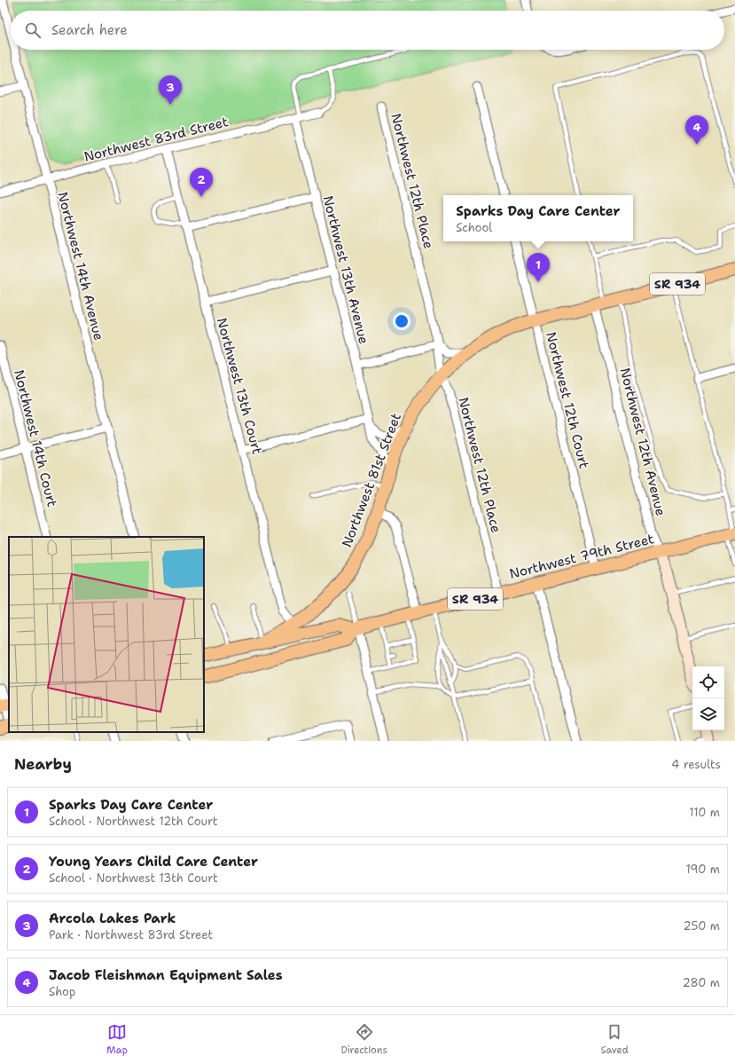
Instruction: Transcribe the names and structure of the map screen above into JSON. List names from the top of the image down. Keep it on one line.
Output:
{"streets":{"main road":["SR 934","Northwest 12th Avenue","Northwest 81st Street","Northwest 79th Street"],"street":["Northwest 83rd Street","Northwest 12th Place","Northwest 14th Avenue","Northwest 13th Avenue","Northwest 13th Court","Northwest 12th Court","Northwest 14th Court"]},"crossings":[["Northwest 83rd Street","Northwest 14th Avenue"],["Northwest 83rd Street","Northwest 13th Avenue"],["Northwest 83rd Street","Northwest 13th Court"],["Northwest 12th Place","Northwest 81st Street"],["Northwest 12th Place","Northwest 79th Street"],["Northwest 13th Avenue","Northwest 81st Street"],["Northwest 13th Court","Northwest 81st Street"],["Northwest 12th Court","Northwest 81st Street"],["Northwest 12th Court","Northwest 79th Street"],["Northwest 12th Avenue","Northwest 81st Street"],["Northwest 12th Avenue","Northwest 79th Street"],["Northwest 81st Street","Northwest 79th Street"]],"page":{"search":"Search here","pins":["3","4","2","1"],"popup":["Sparks Day Care Center","School"],"heading":["Nearby","4 results"],"list":[{"mark":"1","name":"Sparks Day Care Center","note":"School · Northwest 12th Court","value":"110 m"},{"mark":"2","name":"Young Years Child Care Center","note":"School · Northwest 13th Court","value":"190 m"},{"mark":"3","name":"Arcola Lakes Park","note":"Park · Northwest 83rd Street","value":"250 m"},{"mark":"4","name":"Jacob Fleishman Equipment Sales","note":"Shop","value":"280 m"}],"nav":["Map","Directions","Saved"]}}
